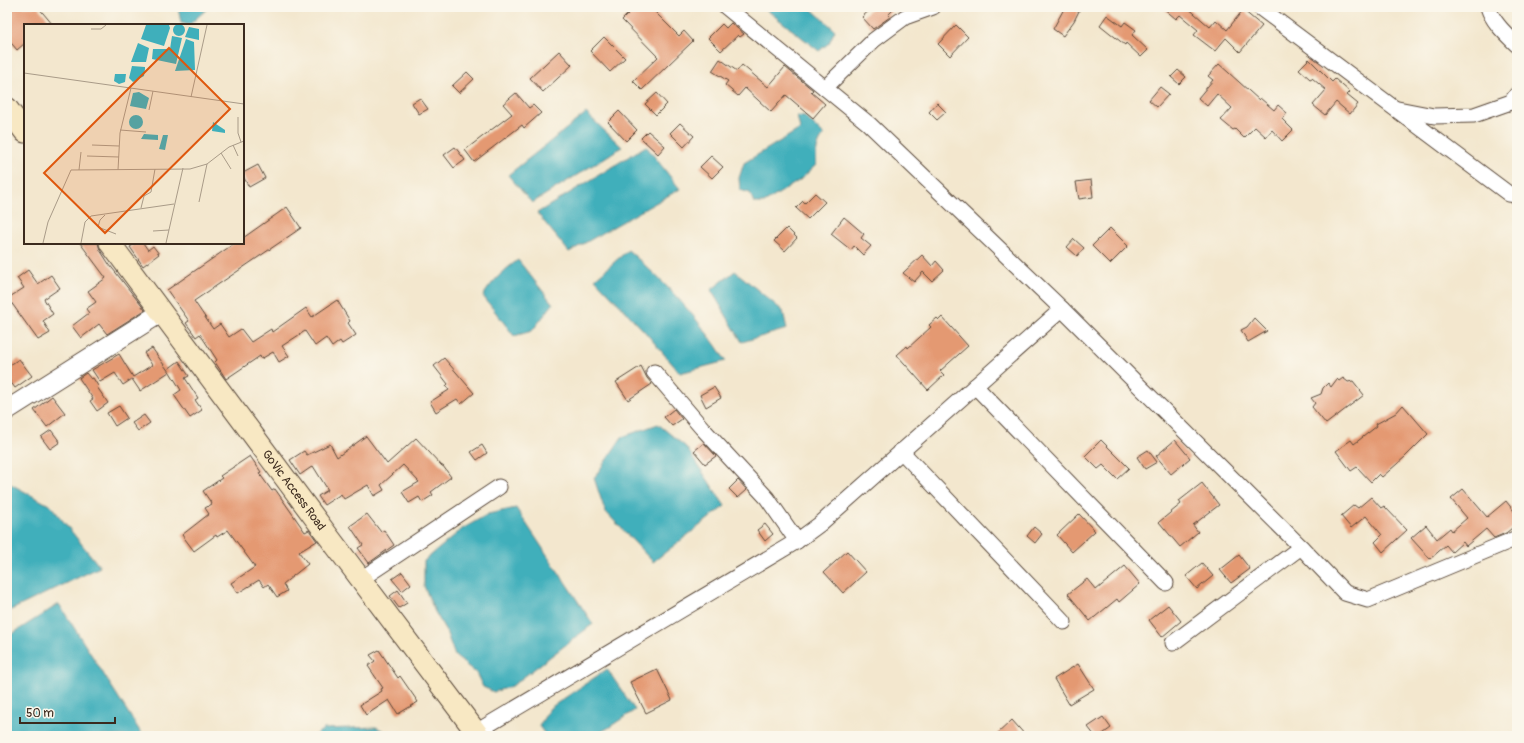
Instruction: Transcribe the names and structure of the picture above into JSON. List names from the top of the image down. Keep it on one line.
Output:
{"streets":{"main road":["GoVic Access Road"]},"scale_bar":"50 m"}
